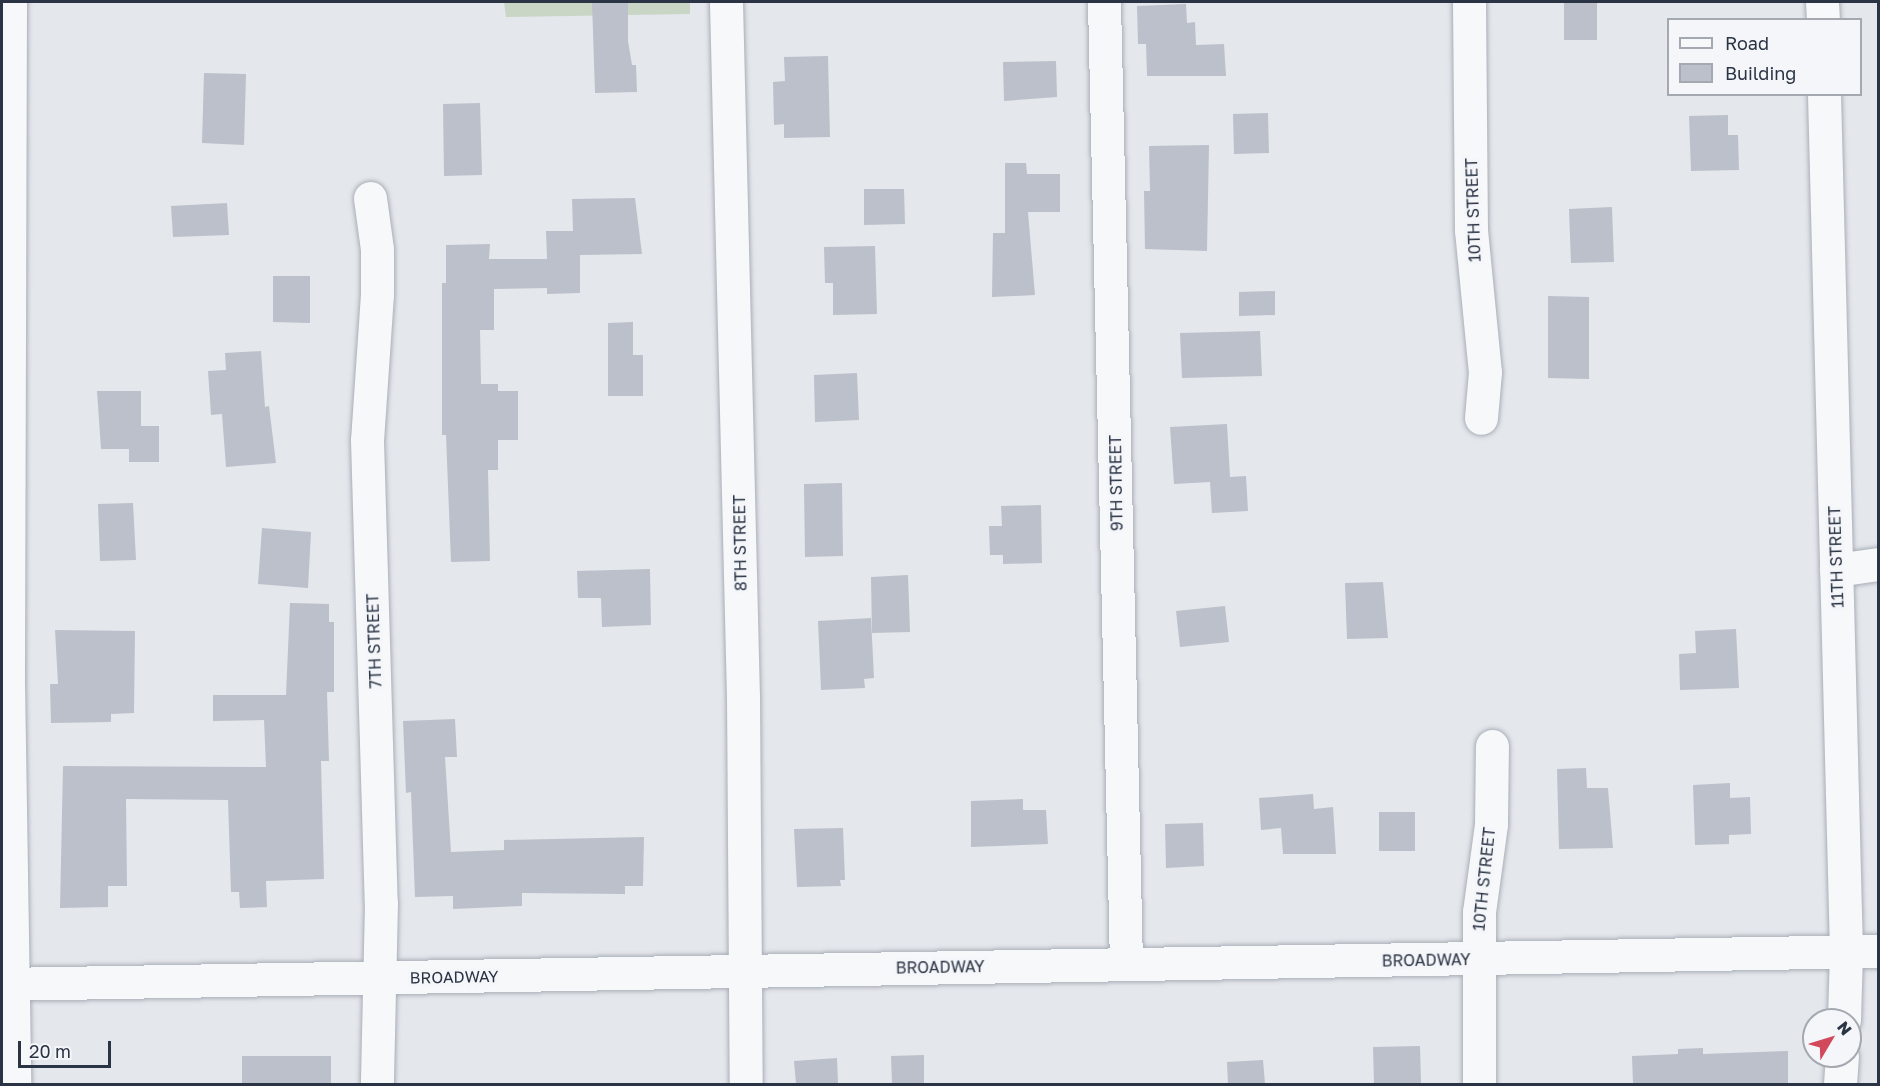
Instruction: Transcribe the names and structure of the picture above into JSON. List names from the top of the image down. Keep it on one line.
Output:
{"streets":{"street":["10TH STREET","9TH STREET","8TH STREET","11TH STREET","7TH STREET","BROADWAY"]},"crossings":[["10TH STREET","BROADWAY"],["9TH STREET","BROADWAY"],["8TH STREET","BROADWAY"],["11TH STREET","BROADWAY"],["7TH STREET","BROADWAY"]],"legend":["Road","Building"],"scale_bar":"20 m","north":"top right"}
